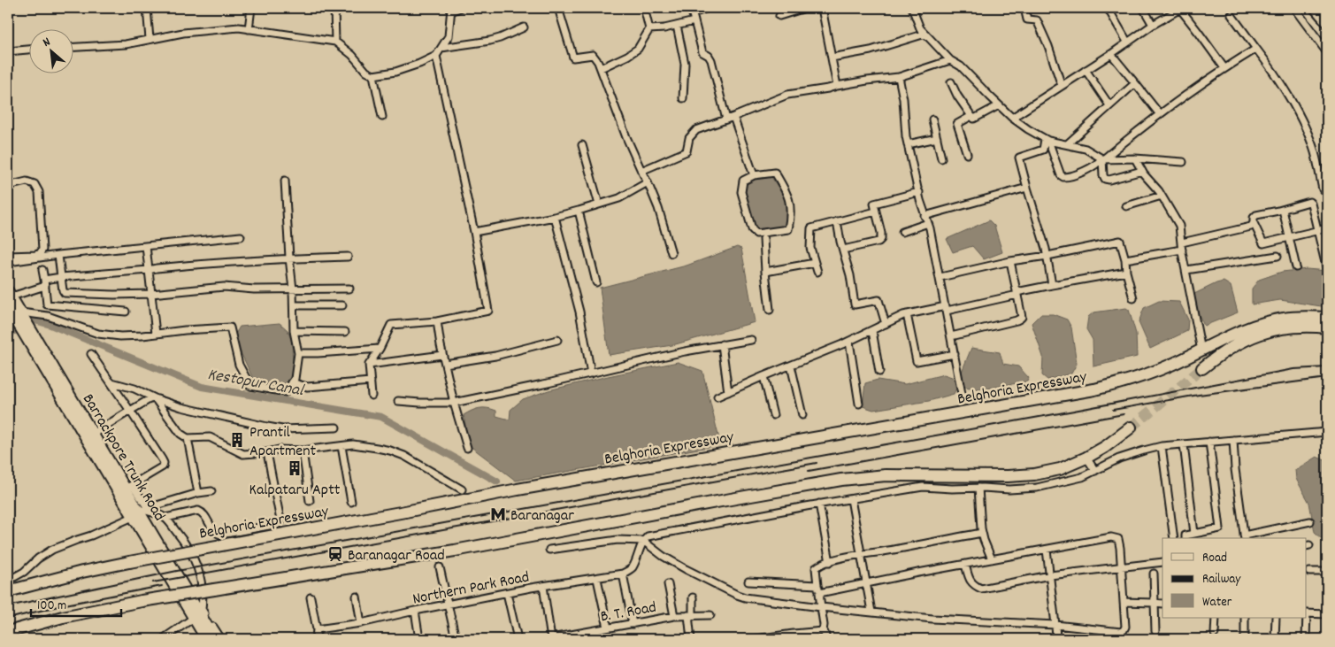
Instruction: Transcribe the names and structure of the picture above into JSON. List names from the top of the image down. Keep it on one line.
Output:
{"streets":{"highway":["Belghoria Expressway"],"main road":["Barrackpore Trunk Road"],"street":["Northern Park Road","B. T. Road"]},"crossings":[["Northern Park Road","B. T. Road"]],"water":["Kestopur Canal"],"places":{"building":["Prantil Apartment","Kalpataru Aptt"],"metro station":["Baranagar"],"station":["Baranagar Road"]},"legend":["Road","Railway","Water"],"scale_bar":"100 m","north":"top left"}
